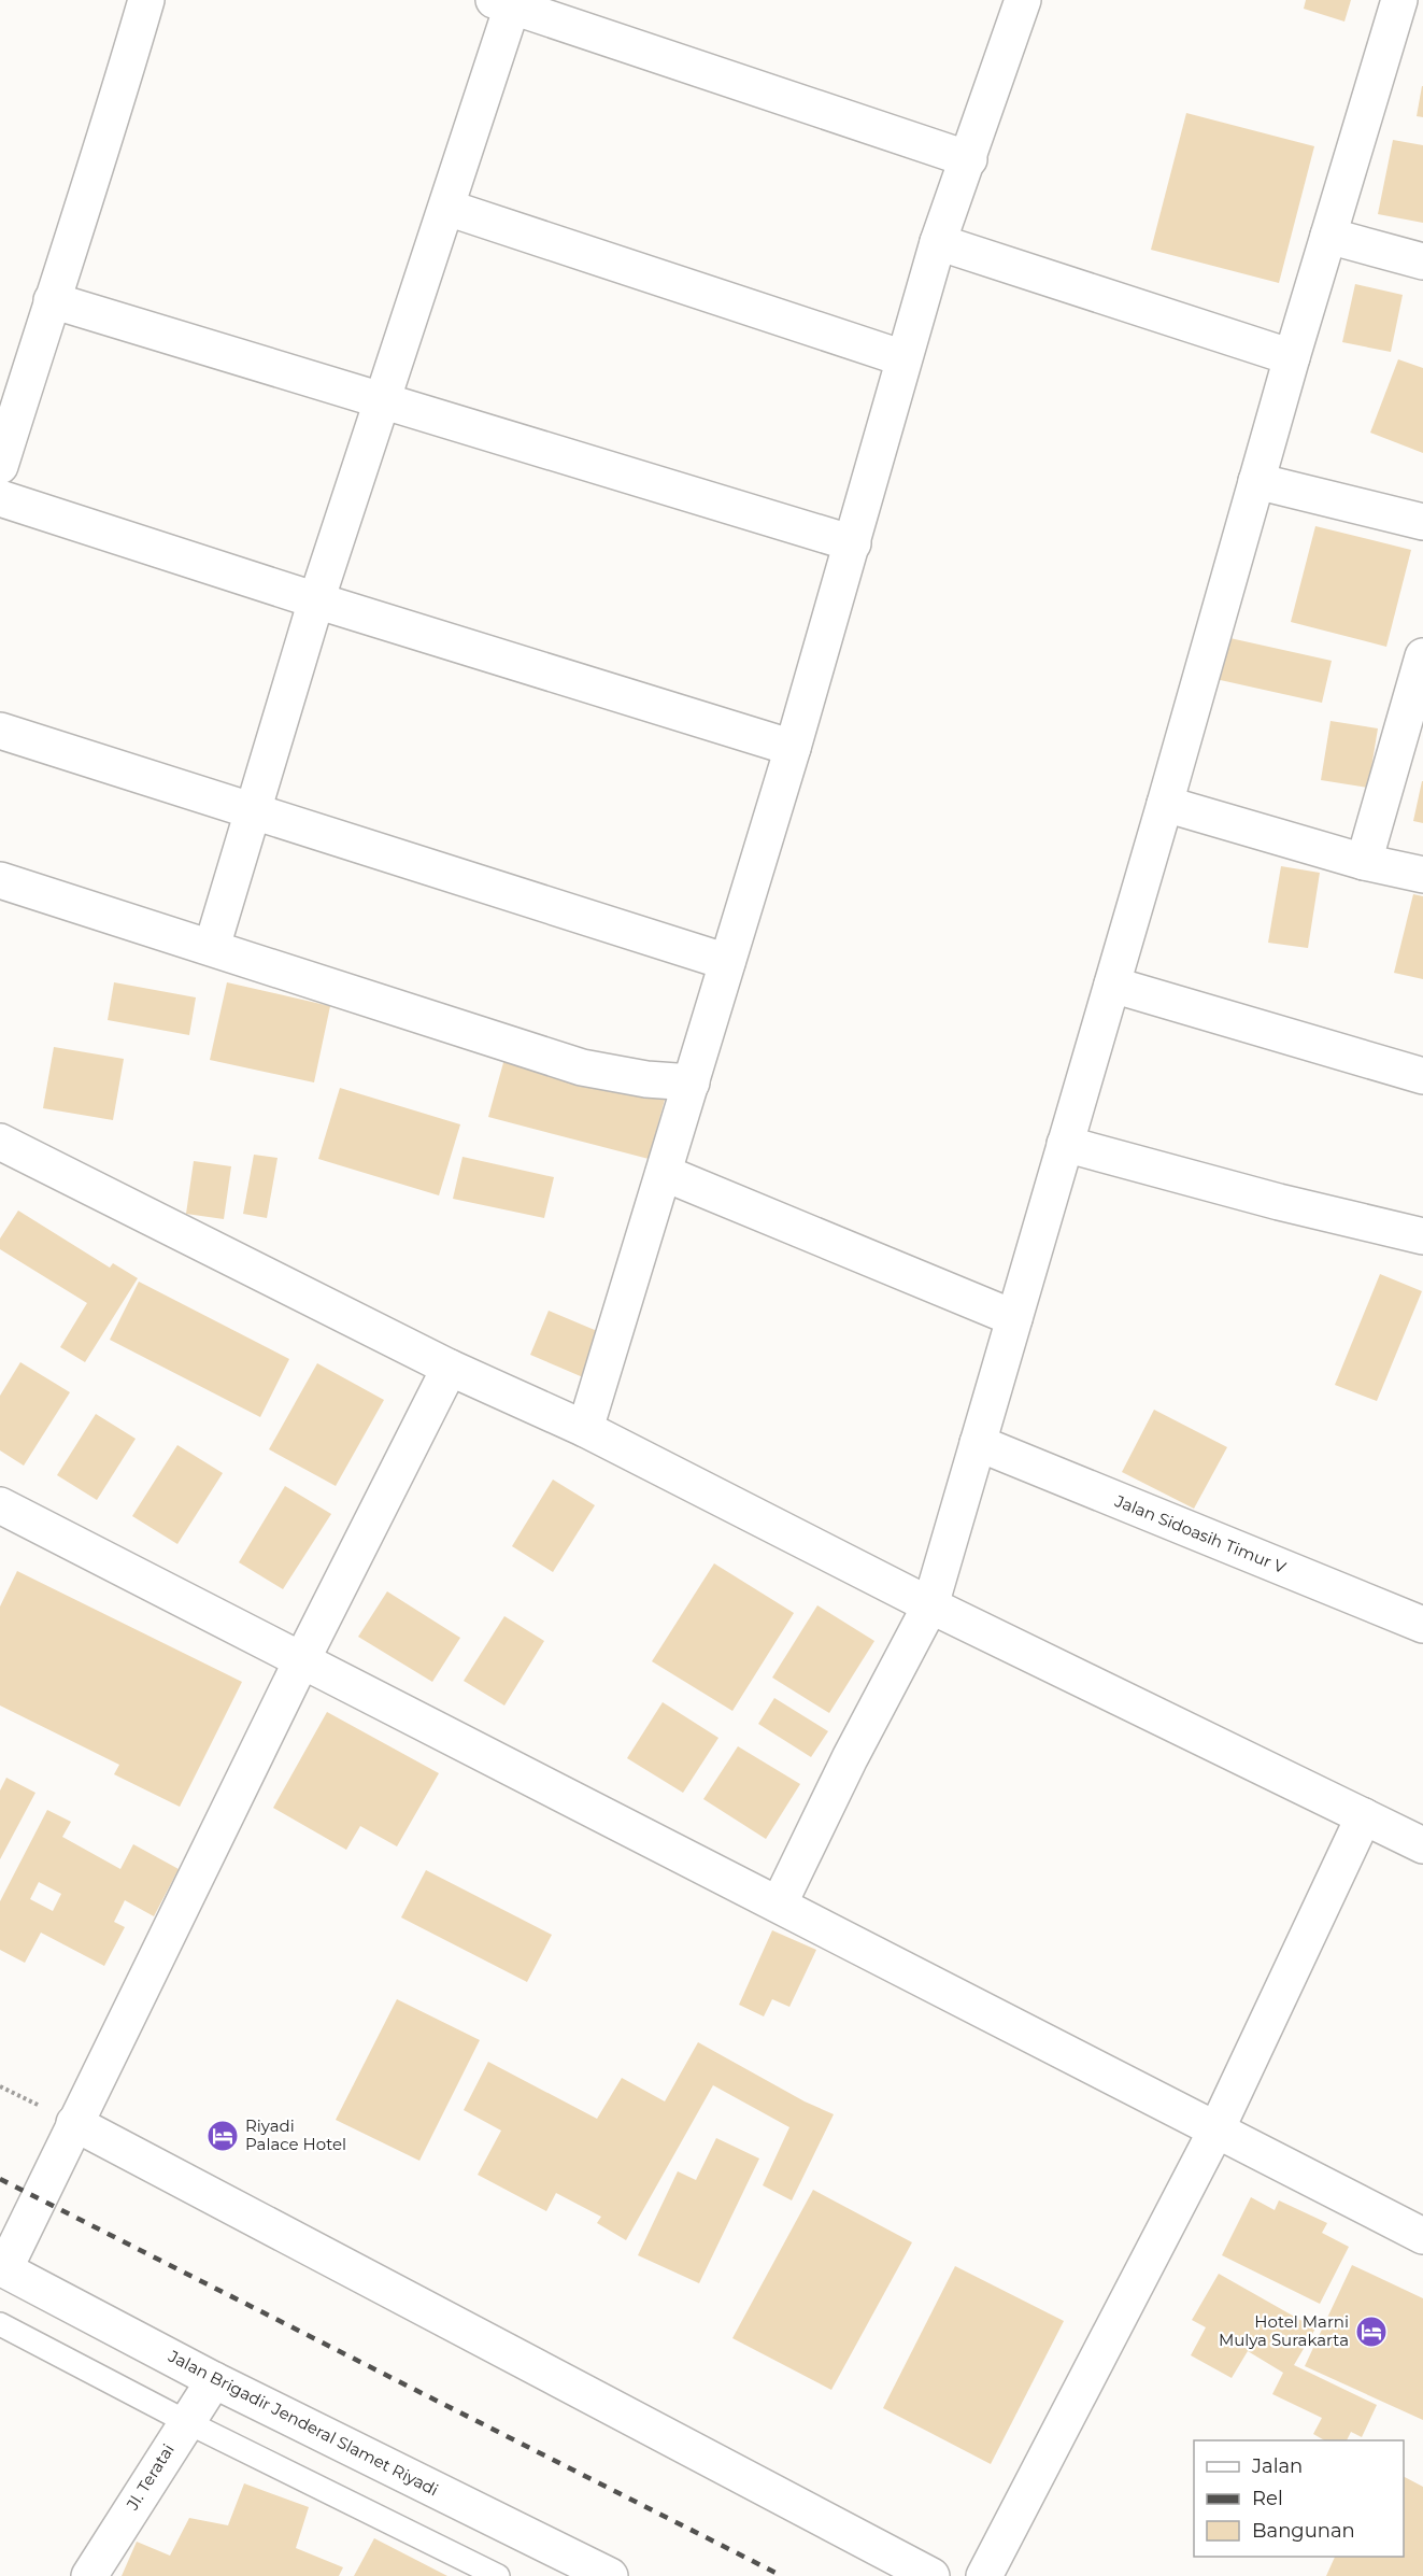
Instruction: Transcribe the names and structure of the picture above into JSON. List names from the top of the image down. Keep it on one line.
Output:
{"streets":{"street":["Jalan Sidoasih Timur V","Jalan Brigadir Jenderal Slamet Riyadi","Jl. Teratai"]},"crossings":[["Jalan Brigadir Jenderal Slamet Riyadi","Jl. Teratai"]],"places":{"hotel":["Riyadi Palace Hotel","Hotel Marni Mulya Surakarta"]},"legend":["Jalan","Rel","Bangunan"]}
